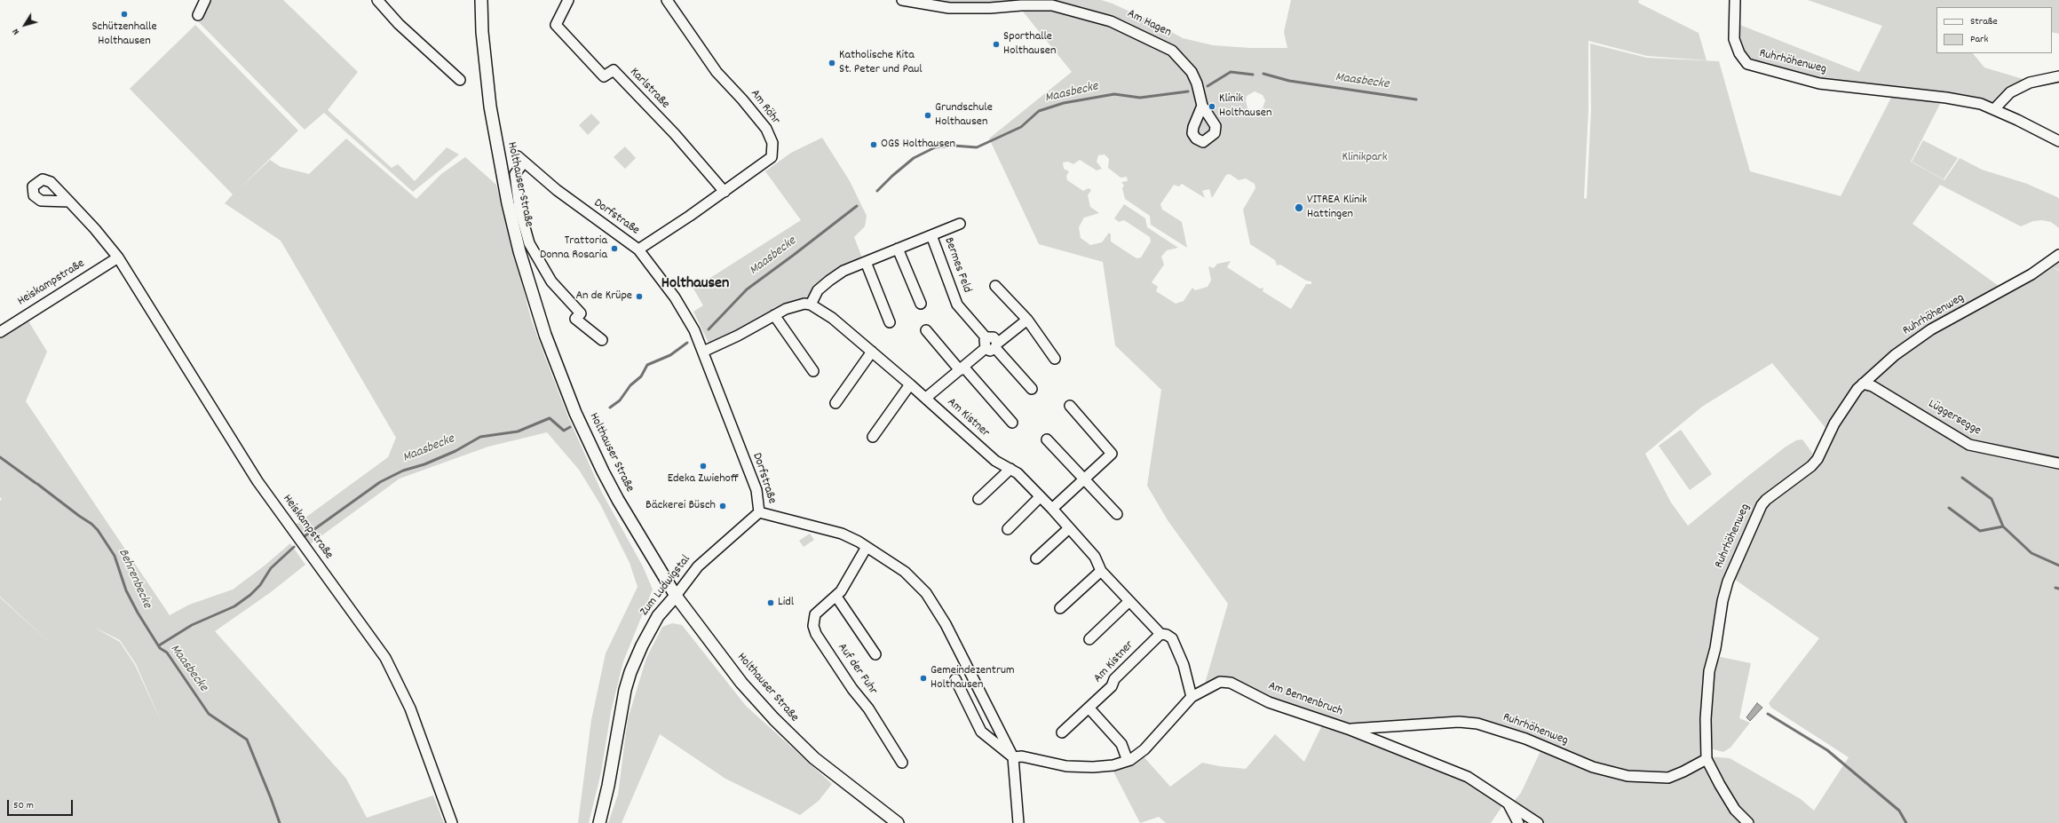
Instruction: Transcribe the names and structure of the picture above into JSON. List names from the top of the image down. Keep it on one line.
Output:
{"streets":{"street":["Am Hagen","Ruhrhöhenweg","Karlstraße","Am Röhr","Holthauser Straße","Dorfstraße","Bermes Feld","Heiskampstraße","Am Kistner","Lüggersegge","Zum Ludwigstal","Auf der Fuhr","Am Bennenbruch"]},"crossings":[["Ruhrhöhenweg","Lüggersegge"],["Ruhrhöhenweg","Am Bennenbruch"],["Karlstraße","Am Röhr"],["Am Röhr","Dorfstraße"],["Holthauser Straße","Zum Ludwigstal"],["Dorfstraße","Zum Ludwigstal"],["Dorfstraße","Auf der Fuhr"],["Dorfstraße","Am Bennenbruch"],["Bermes Feld","Am Kistner"],["Am Kistner","Am Bennenbruch"]],"districts":["Holthausen"],"water":["Maasbecke","Behrenbecke"],"parks":["Klinikpark"],"places":["Schützenhalle Holthausen","Sporthalle Holthausen","Katholische Kita St. Peter und Paul","Klinik Holthausen","Grundschule Holthausen","OGS Holthausen","VITREA Klinik Hattingen","Trattoria Donna Rosaria","An de Krüpe","Edeka Zwiehoff","Bäckerei Büsch","Lidl","Gemeindezentrum Holthausen"],"legend":["Straße","Park"],"scale_bar":"50 m","north":"bottom left"}
